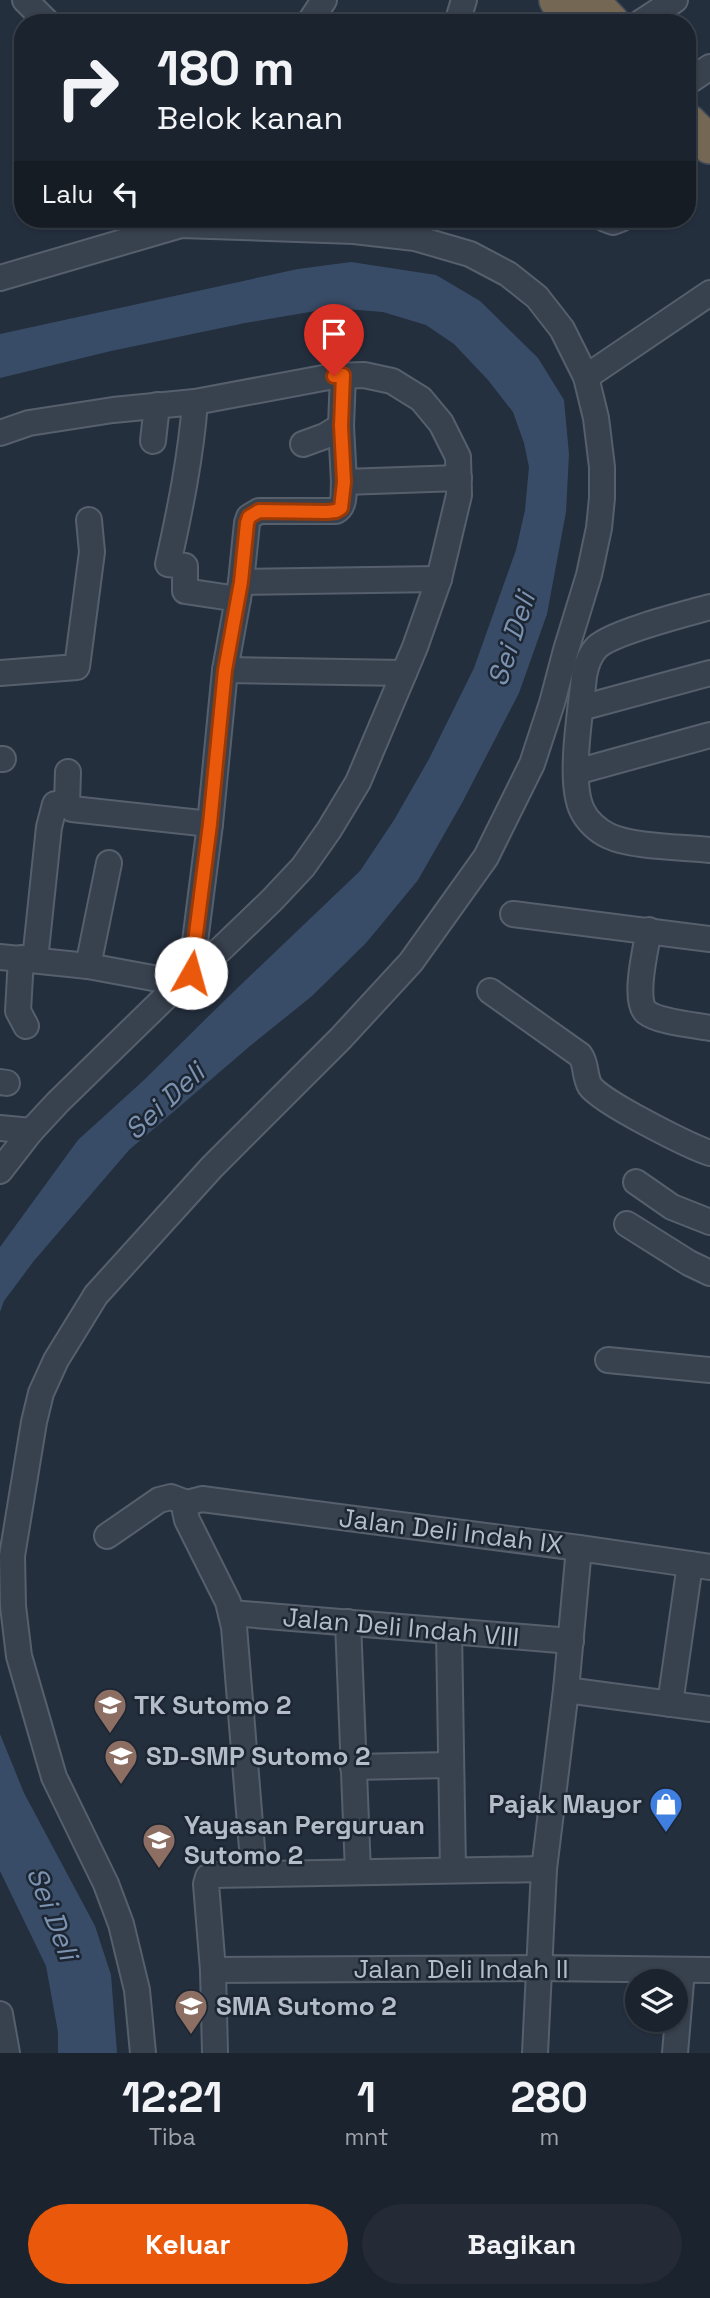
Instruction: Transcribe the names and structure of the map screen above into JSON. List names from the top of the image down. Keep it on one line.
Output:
{"streets":{"street":["Jalan Deli Indah IX","Jalan Deli Indah VIII","Jalan Deli Indah II"]},"water":["Sei Deli"],"places":{"school or university":["TK Sutomo 2","SD-SMP Sutomo 2","Yayasan Perguruan Sutomo 2","SMA Sutomo 2"],"shop":["Pajak Mayor"]},"page":{"turn":["180 m","Belok kanan"],"then":"Lalu","eta":["12:21","Tiba","1","mnt","280","m"],"buttons":["Keluar","Bagikan"]}}
